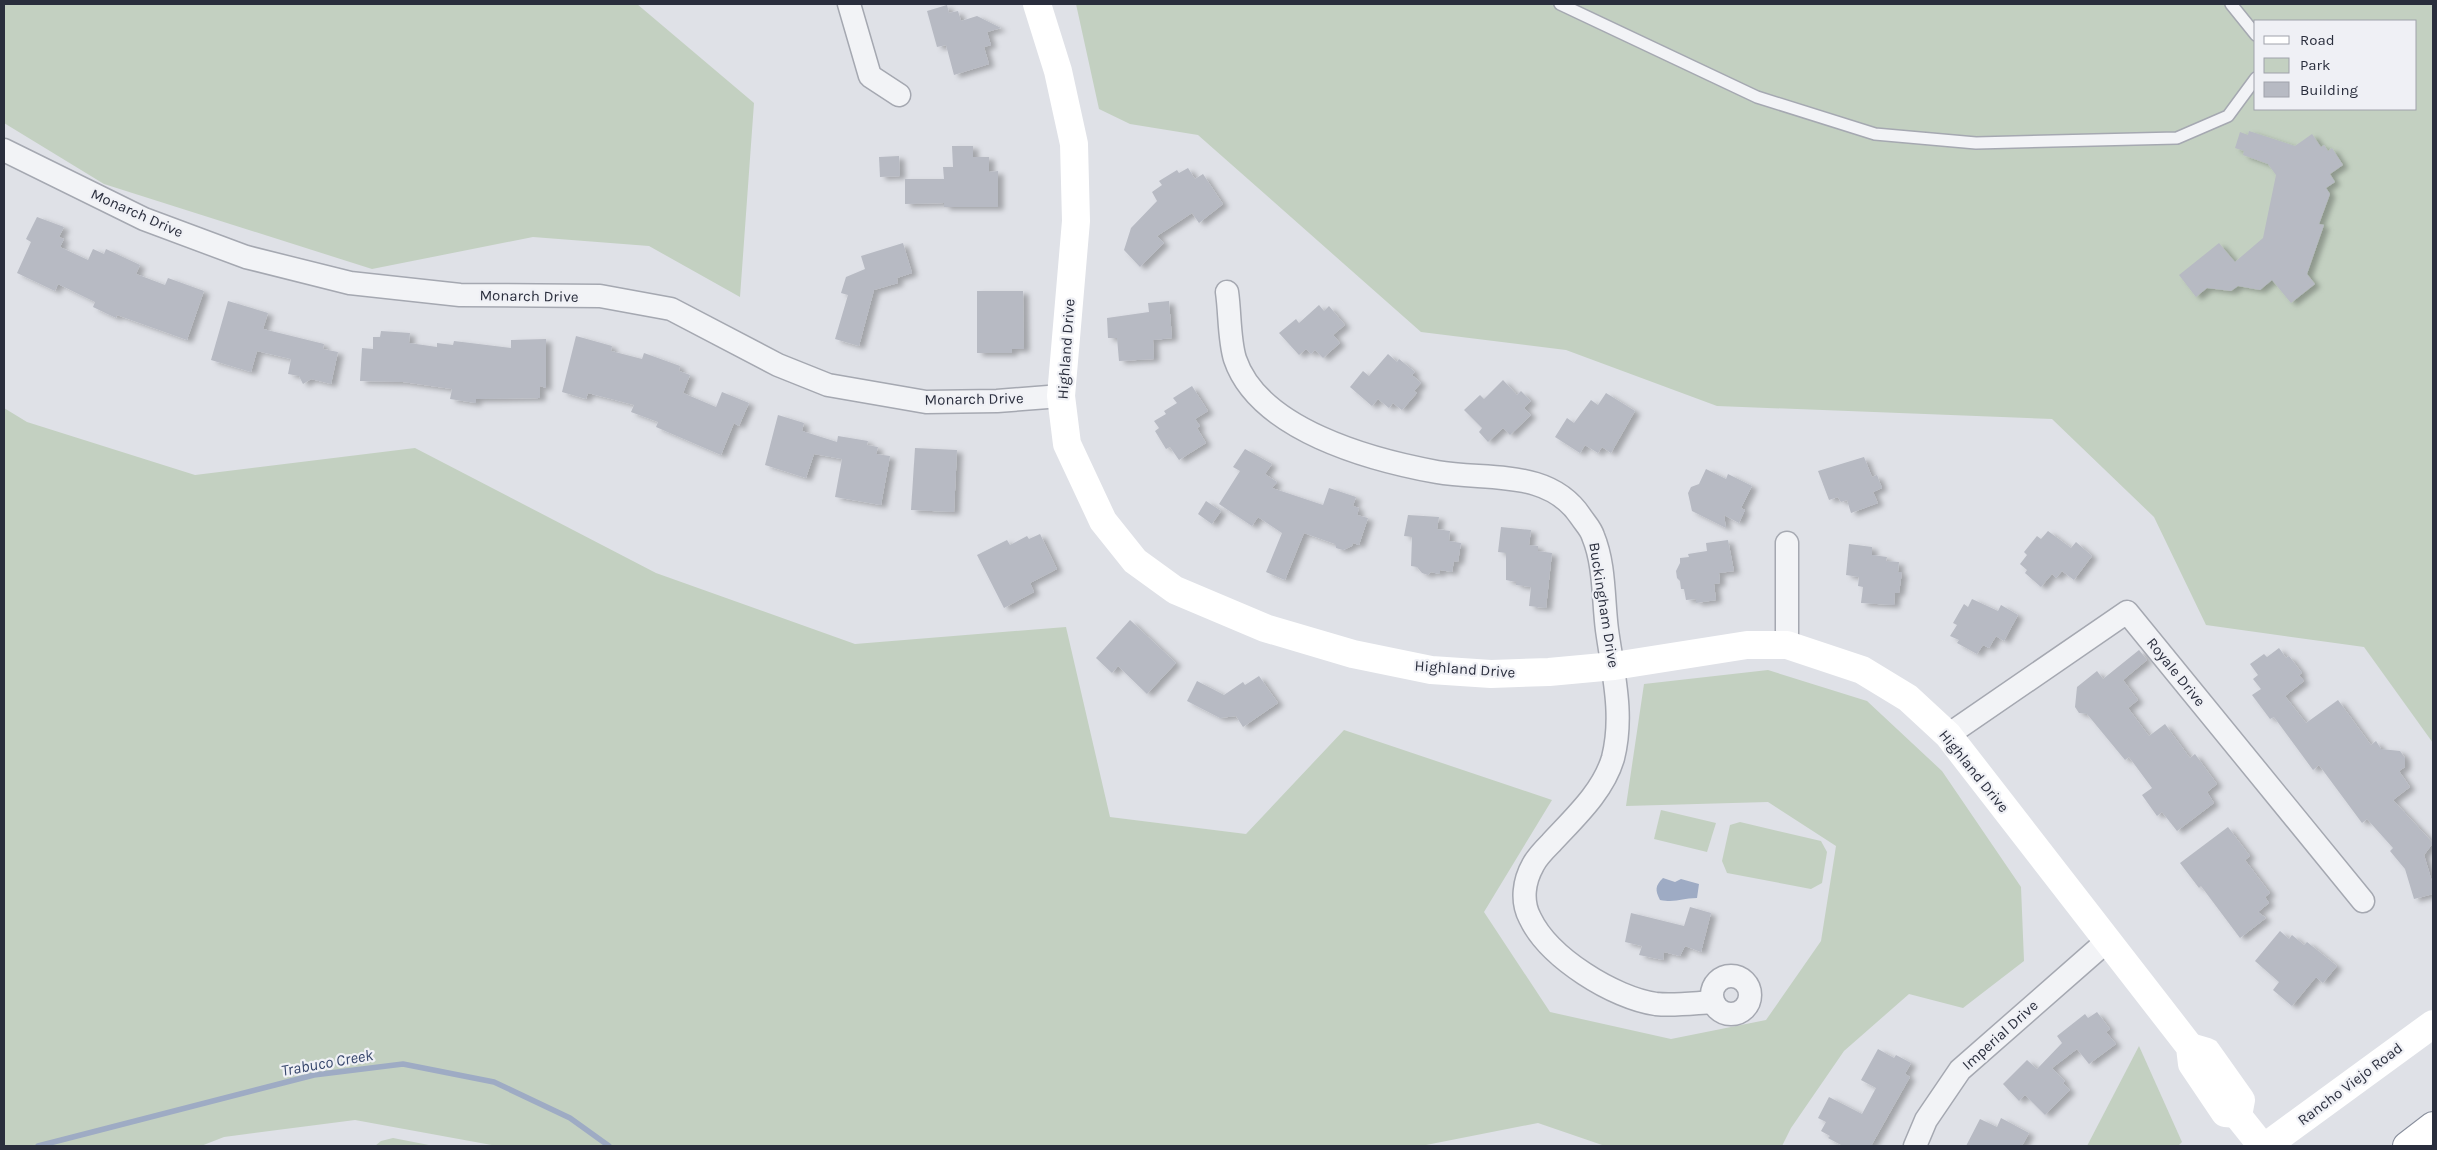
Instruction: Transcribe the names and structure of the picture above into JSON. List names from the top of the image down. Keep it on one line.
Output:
{"streets":{"main road":["Highland Drive","Rancho Viejo Road"],"street":["Monarch Drive","Buckingham Drive","Royale Drive","Imperial Drive"]},"crossings":[["Monarch Drive","Highland Drive"],["Highland Drive","Buckingham Drive"],["Highland Drive","Royale Drive"],["Highland Drive","Imperial Drive"]],"water":["Trabuco Creek"],"legend":["Road","Park","Building"]}
